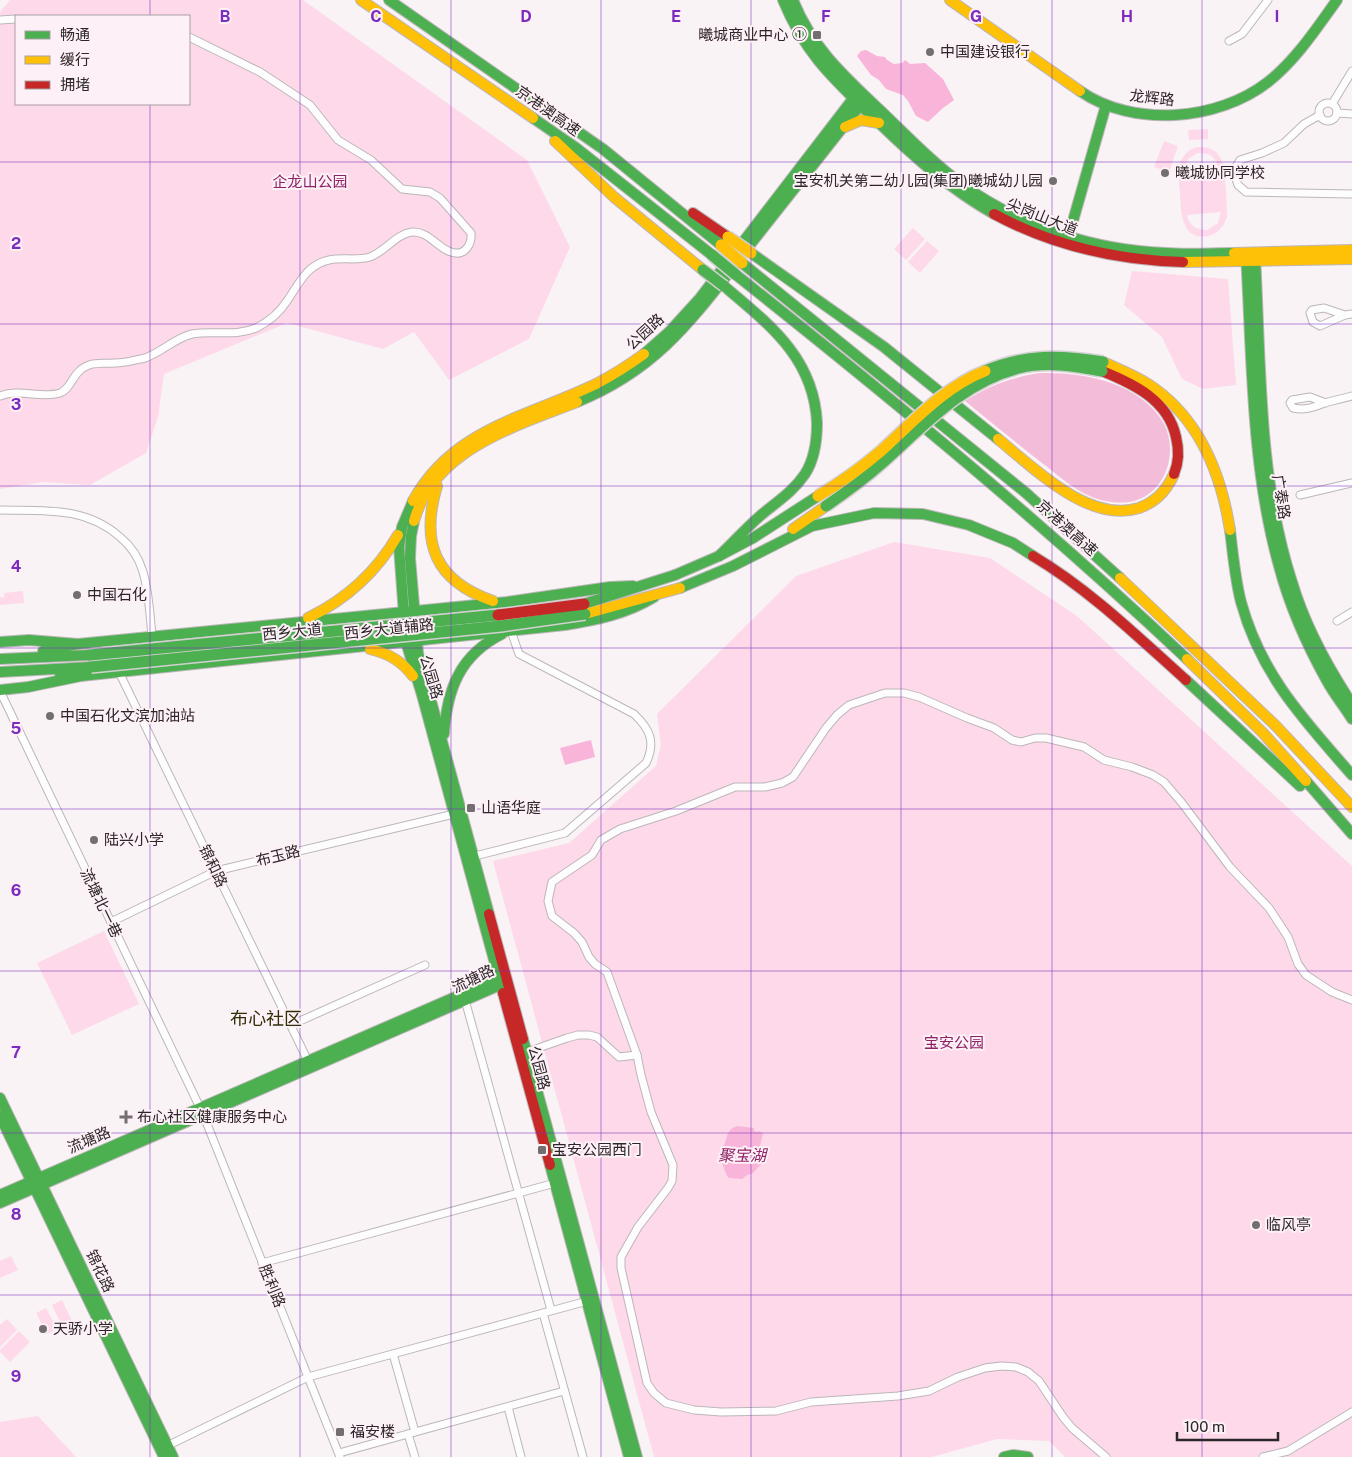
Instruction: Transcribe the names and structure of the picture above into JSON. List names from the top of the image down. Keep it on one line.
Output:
{"streets":{"main road":["龙辉路","京港澳高速","尖岗山大道","公园路","广泰路","西乡大道辅路","西乡大道","流塘路","锦花路"],"street":["布玉路","锦和路","流塘北一巷","胜利路"]},"crossings":[["尖岗山大道","公园路"],["尖岗山大道","广泰路"],["公园路","西乡大道辅路"],["公园路","布玉路"],["公园路","流塘路"],["西乡大道辅路","锦和路"],["西乡大道辅路","流塘北一巷"],["布玉路","锦和路"],["布玉路","流塘北一巷"],["锦和路","流塘路"],["流塘北一巷","流塘路"],["流塘北一巷","胜利路"],["流塘路","锦花路"],["流塘路","胜利路"]],"districts":["布心社区"],"water":["聚宝湖"],"parks":["企龙山公园","宝安公园"],"places":{"transit":["曦城商业中心 ①","山语华庭","宝安公园西门","福安楼"],"other":["中国建设银行","曦城协同学校","宝安机关第二幼儿园(集团)曦城幼儿园","中国石化","中国石化文滨加油站","陆兴小学","临风亭","天骄小学"],"health":["布心社区健康服务中心"]},"legend":["畅通","缓行","拥堵"],"scale_bar":"100 m","grid":{"columns":["B","C","D","E","F","G","H","I"],"rows":["2","3","4","5","6","7","8","9"]}}
